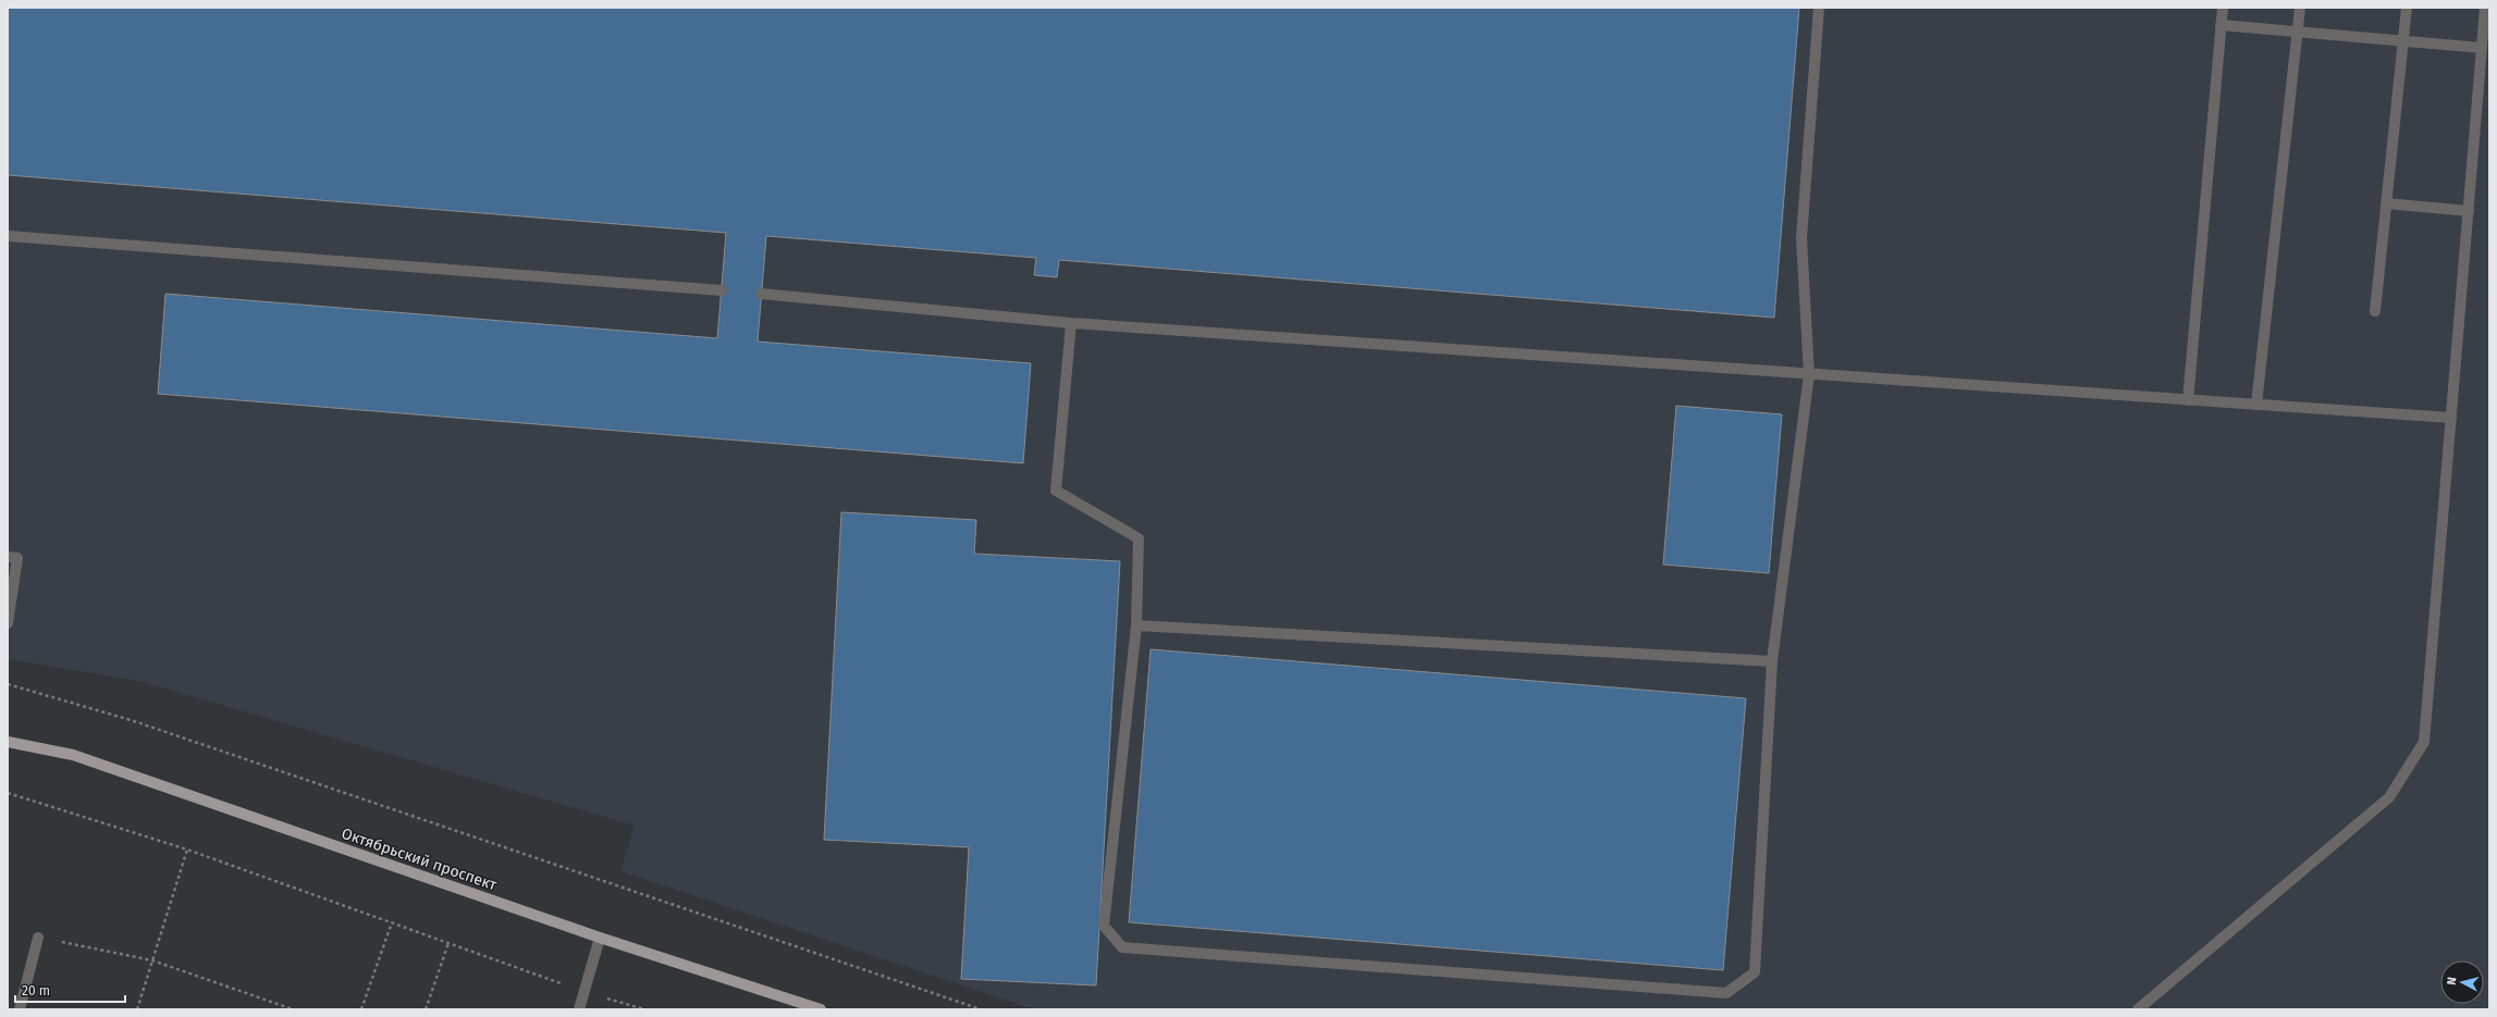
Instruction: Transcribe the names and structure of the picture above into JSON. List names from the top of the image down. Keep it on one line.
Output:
{"streets":{"main road":["Октябрьский проспект"]},"scale_bar":"20 m","north":"left"}
